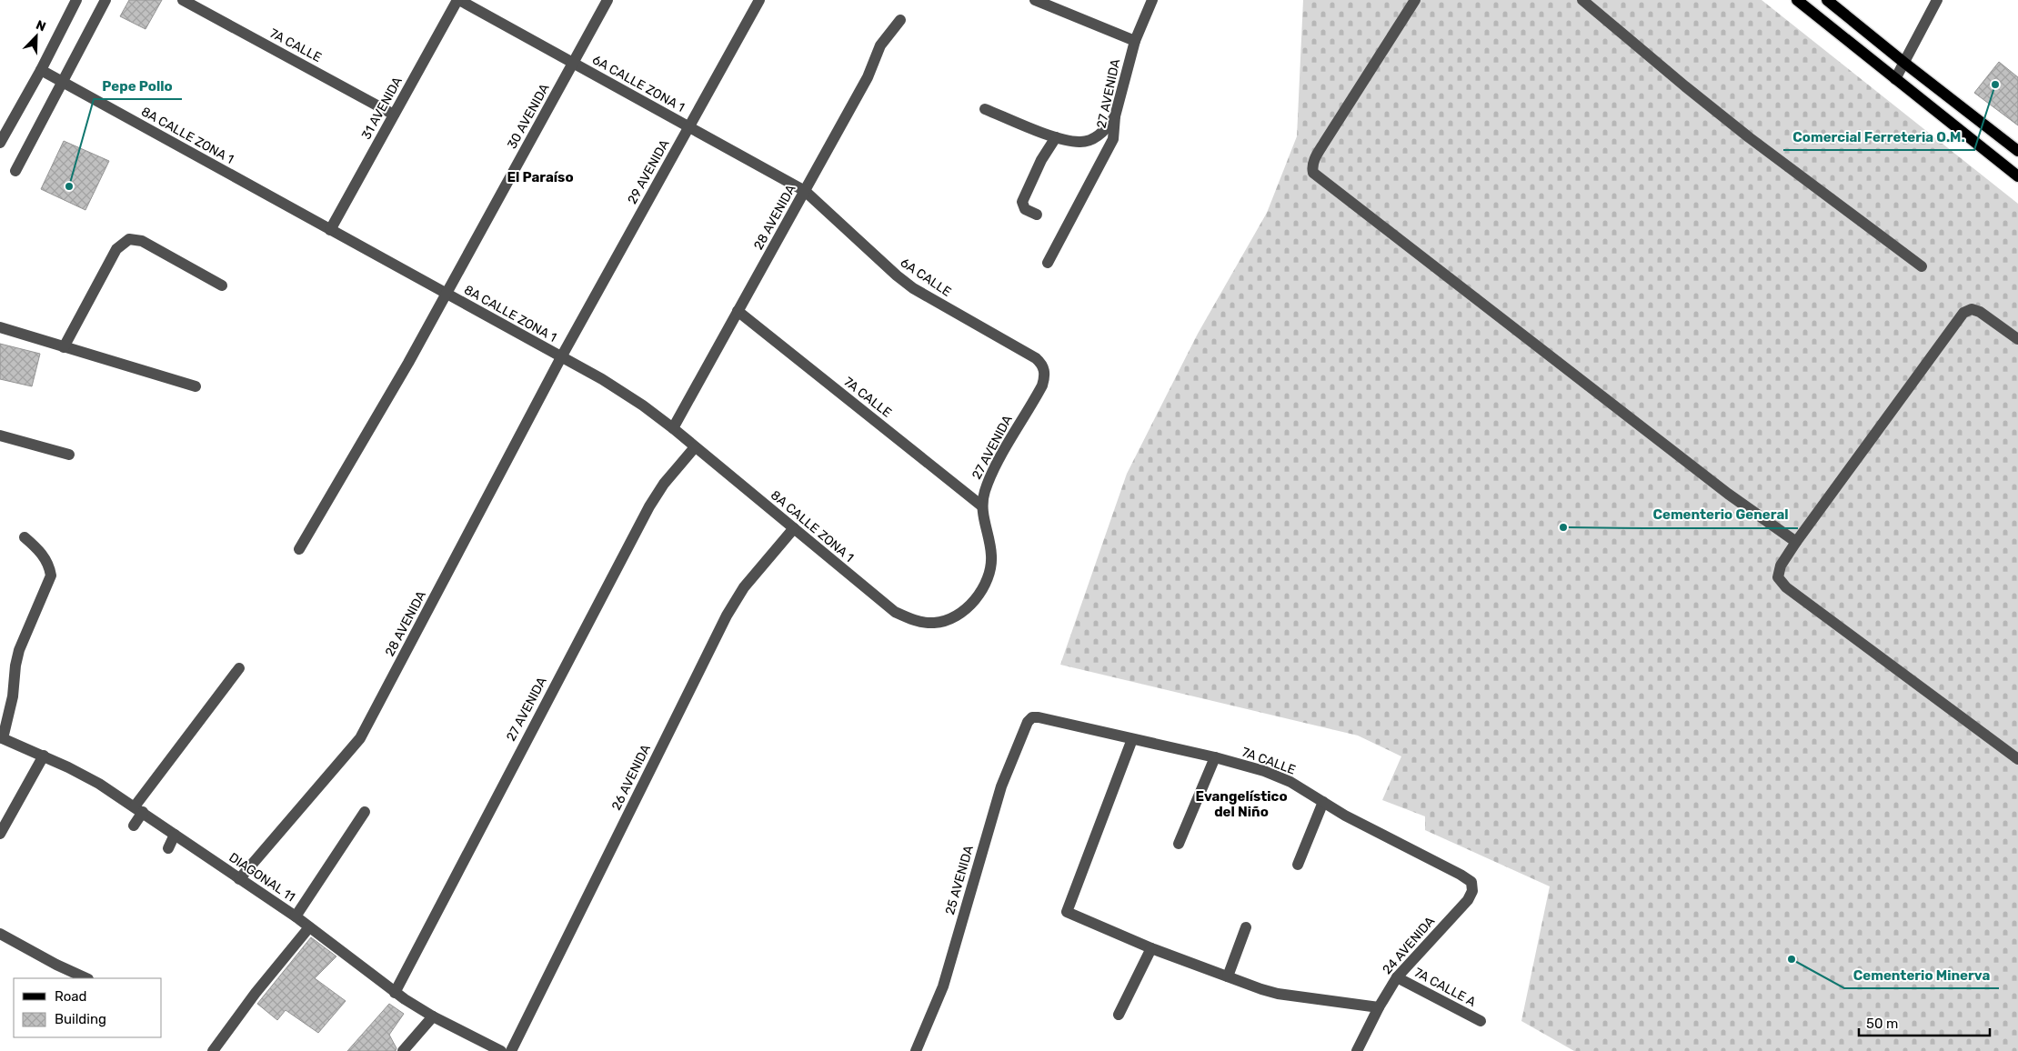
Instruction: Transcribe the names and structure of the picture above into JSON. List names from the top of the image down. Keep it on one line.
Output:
{"streets":{"street":["7A CALLE","6A CALLE ZONA 1","27 AVENIDA","31 AVENIDA","30 AVENIDA","8A CALLE ZONA 1","29 AVENIDA","28 AVENIDA","6A CALLE","26 AVENIDA","DIAGONAL 11","25 AVENIDA","24 AVENIDA","7A CALLE A"]},"crossings":[["7A CALLE","27 AVENIDA"],["7A CALLE","31 AVENIDA"],["7A CALLE","28 AVENIDA"],["7A CALLE","25 AVENIDA"],["7A CALLE","24 AVENIDA"],["6A CALLE ZONA 1","31 AVENIDA"],["6A CALLE ZONA 1","30 AVENIDA"],["6A CALLE ZONA 1","29 AVENIDA"],["6A CALLE ZONA 1","28 AVENIDA"],["6A CALLE ZONA 1","6A CALLE"],["27 AVENIDA","8A CALLE ZONA 1"],["27 AVENIDA","6A CALLE"],["27 AVENIDA","DIAGONAL 11"],["31 AVENIDA","8A CALLE ZONA 1"],["30 AVENIDA","8A CALLE ZONA 1"],["8A CALLE ZONA 1","29 AVENIDA"],["8A CALLE ZONA 1","28 AVENIDA"],["8A CALLE ZONA 1","26 AVENIDA"],["29 AVENIDA","28 AVENIDA"],["28 AVENIDA","6A CALLE"],["28 AVENIDA","DIAGONAL 11"],["24 AVENIDA","7A CALLE A"]],"districts":["El Paraíso","Evangelístico del Niño"],"places":["Comercial Ferreteria O.M.","Pepe Pollo","Cementerio General","Cementerio Minerva"],"legend":["Road","Building"],"scale_bar":"50 m","north":"top right"}
